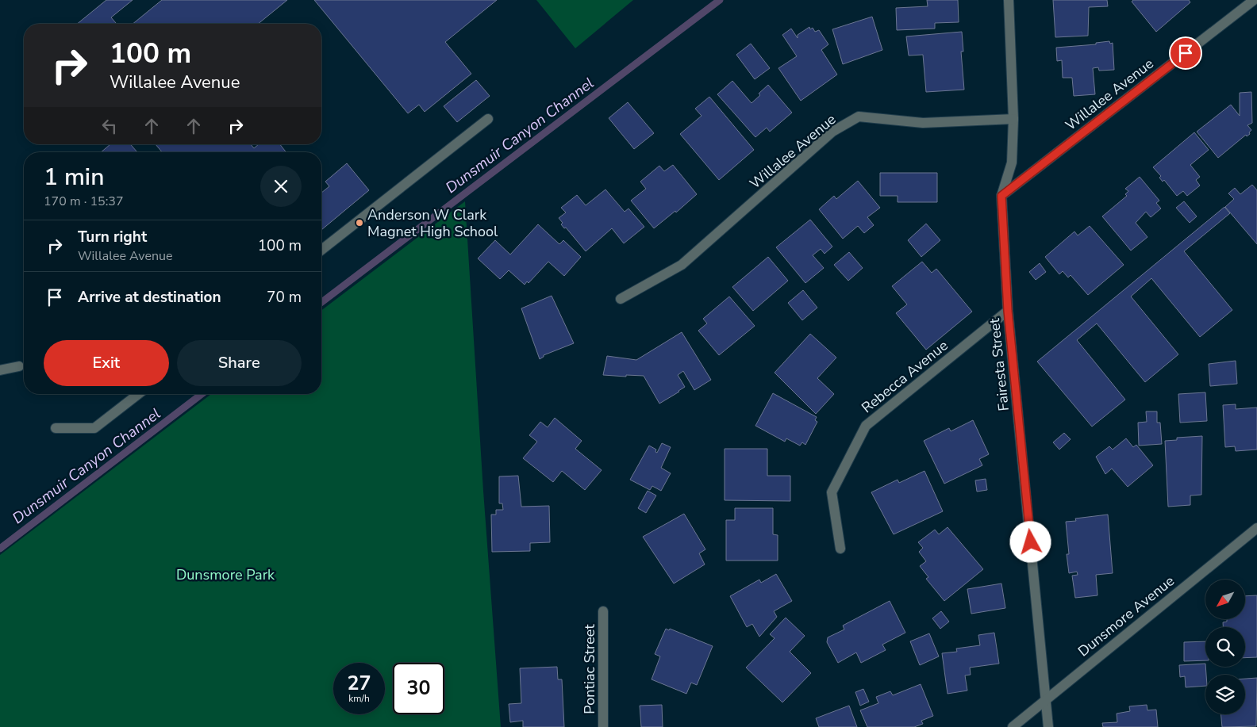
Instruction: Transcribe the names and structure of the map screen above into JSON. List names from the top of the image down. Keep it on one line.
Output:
{"streets":{"street":["Willalee Avenue","Fairesta Street","Rebecca Avenue","Dunsmore Avenue","Pontiac Street"]},"crossings":[["Willalee Avenue","Fairesta Street"],["Fairesta Street","Rebecca Avenue"],["Fairesta Street","Dunsmore Avenue"]],"water":["Dunsmuir Canyon Channel"],"parks":["Dunsmore Park"],"places":["Anderson W Clark Magnet High School"],"north":"bottom left","page":{"turn":["100 m","Willalee Avenue"],"heading":["1 min","170 m · 15:37"],"list":[{"name":"Turn right","note":"Willalee Avenue","value":"100 m"},{"name":"Arrive at destination","value":"70 m"}],"buttons":["Exit","Share"],"speed":"27 km/h","limit":"30"}}
